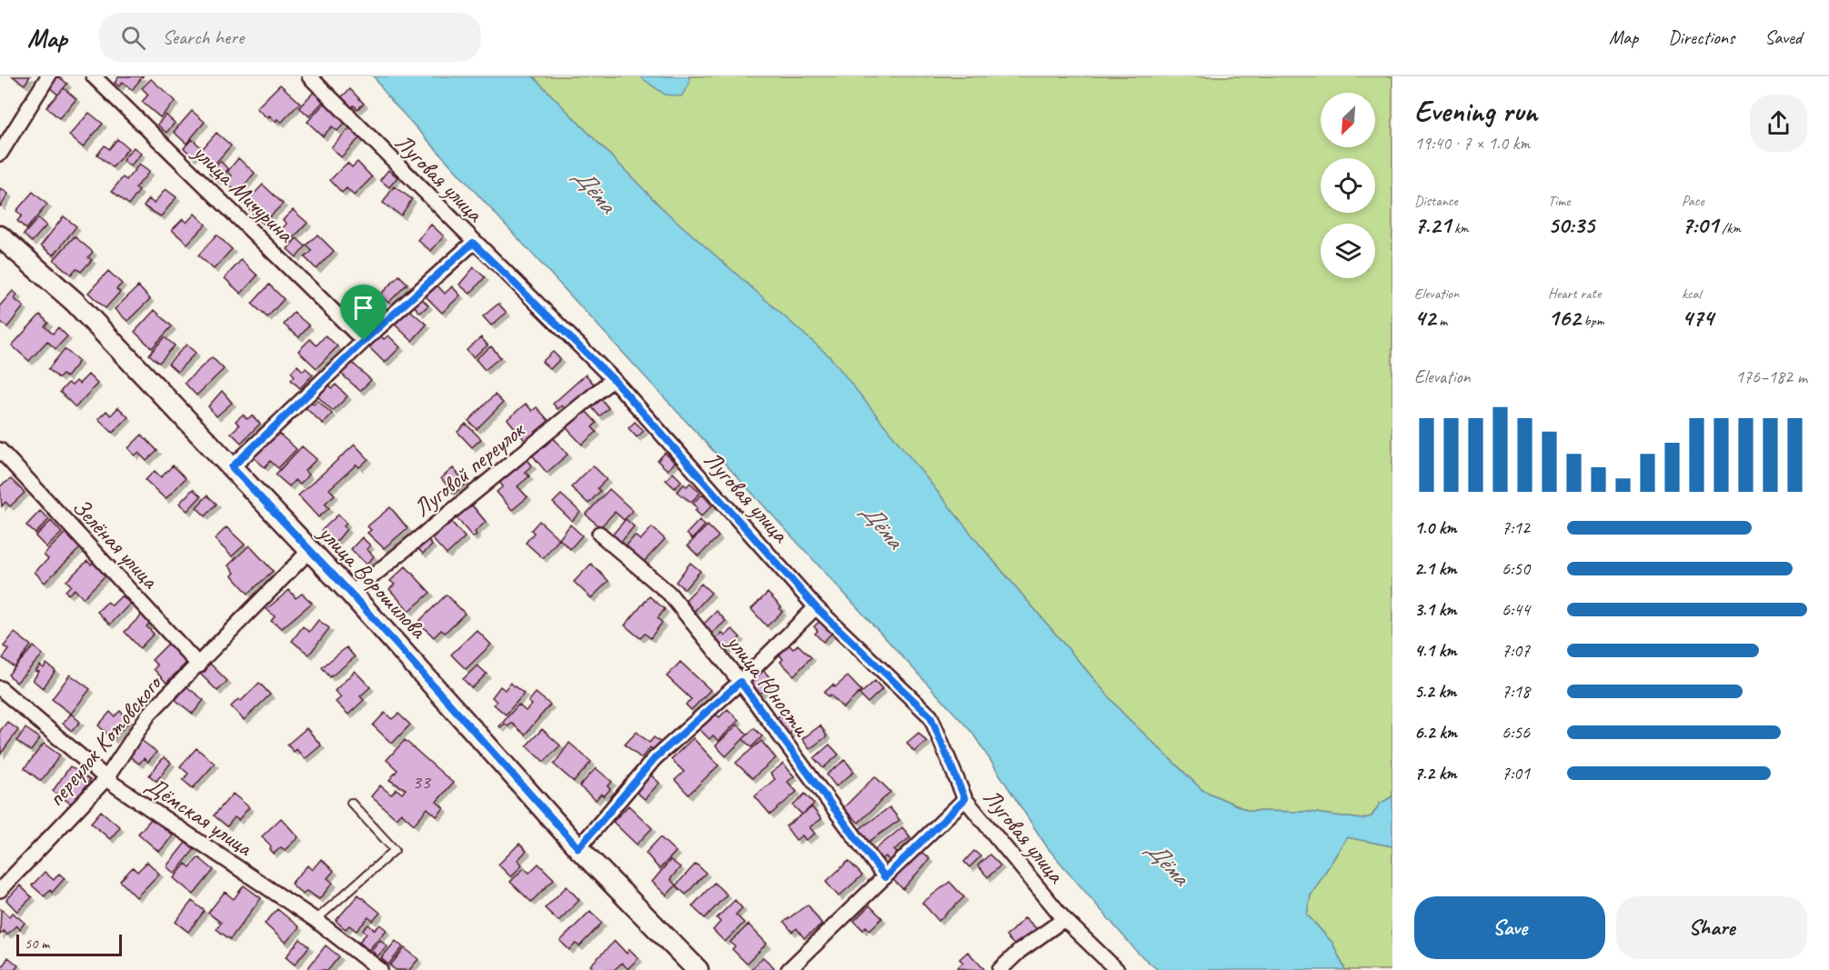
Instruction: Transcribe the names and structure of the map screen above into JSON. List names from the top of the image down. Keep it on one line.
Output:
{"streets":{"street":["Луговая улица","улица Мичурина","Луговой переулок","Зелёная улица","улица Ворошилова","улица Юности","переулок Котовского","Дёмская улица"]},"crossings":[["Луговая улица","Луговой переулок"],["Луговой переулок","улица Ворошилова"],["Зелёная улица","переулок Котовского"],["улица Ворошилова","переулок Котовского"],["переулок Котовского","Дёмская улица"]],"water":["Дёма"],"house_numbers":["33"],"scale_bar":"50 m","north":"bottom left","page":{"header":"Map","search":"Search here","nav":["Map","Directions","Saved"],"heading":["Evening run","19:40 · 7 × 1.0 km"],"stats":[["Distance","7.21 km"],["Time","50:35"],["Pace","7:01 /km"],["Elevation","42 m"],["Heart rate","162 bpm"],["kcal","474"]],"chart":["Elevation","176–182 m"],"list":[{"name":"1.0 km","note":"7:12"},{"name":"2.1 km","note":"6:50"},{"name":"3.1 km","note":"6:44"},{"name":"4.1 km","note":"7:07"},{"name":"5.2 km","note":"7:18"},{"name":"6.2 km","note":"6:56"},{"name":"7.2 km","note":"7:01"}],"buttons":["Save","Share"],"scale":"50 m"}}
